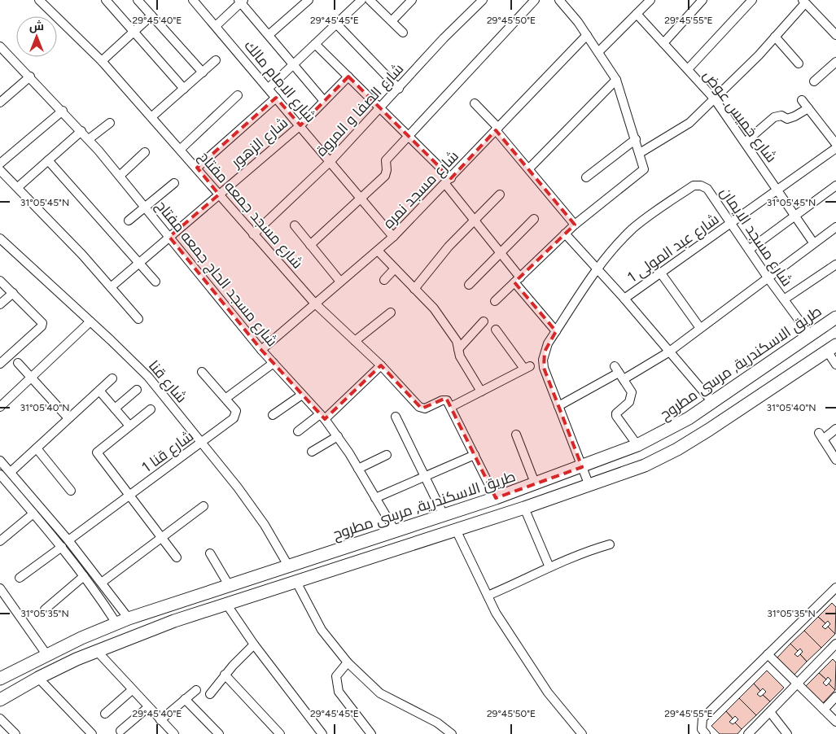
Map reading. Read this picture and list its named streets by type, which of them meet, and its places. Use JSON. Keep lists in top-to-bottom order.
{
  "streets": {
    "main road": ["طريق الاسكندرية, مرسى مطروح"],
    "street": [
      "شارع الامام مالك",
      "شارع الصفا و المروة",
      "شارع خميس عوض",
      "شارع الزهور",
      "شارع مسجد نمره",
      "شارع مسجد جمعه مفتاح",
      "شارع مسجد الايمان",
      "شارع عبد المولى 1",
      "شارع مسجد الحاج جمعه مفتاح",
      "شارع قنا",
      "شارع قنا 1"
    ]
  },
  "crossings": [
    ["شارع الامام مالك", "شارع الصفا و المروة"],
    ["شارع الامام مالك", "شارع الزهور"],
    ["شارع الامام مالك", "شارع مسجد نمره"],
    ["شارع الصفا و المروة", "شارع مسجد جمعه مفتاح"],
    ["شارع خميس عوض", "شارع عبد المولى 1"],
    ["شارع الزهور", "شارع مسجد جمعه مفتاح"],
    ["شارع الزهور", "شارع مسجد الحاج جمعه مفتاح"],
    ["شارع مسجد نمره", "شارع مسجد جمعه مفتاح"],
    ["شارع مسجد نمره", "شارع مسجد الحاج جمعه مفتاح"],
    ["شارع مسجد الايمان", "شارع عبد المولى 1"],
    ["شارع مسجد الايمان", "طريق الاسكندرية, مرسى مطروح"],
    ["شارع مسجد الحاج جمعه مفتاح", "طريق الاسكندرية, مرسى مطروح"],
    ["طريق الاسكندرية, مرسى مطروح", "شارع قنا"],
    ["شارع قنا", "شارع قنا 1"]
  ],
  "north": "top",
  "coordinates": [
    "29°45'40\"E",
    "29°45'45\"E",
    "29°45'50\"E",
    "29°45'55\"E",
    "31°05'45\"N",
    "31°05'40\"N",
    "31°05'35\"N"
  ]
}
